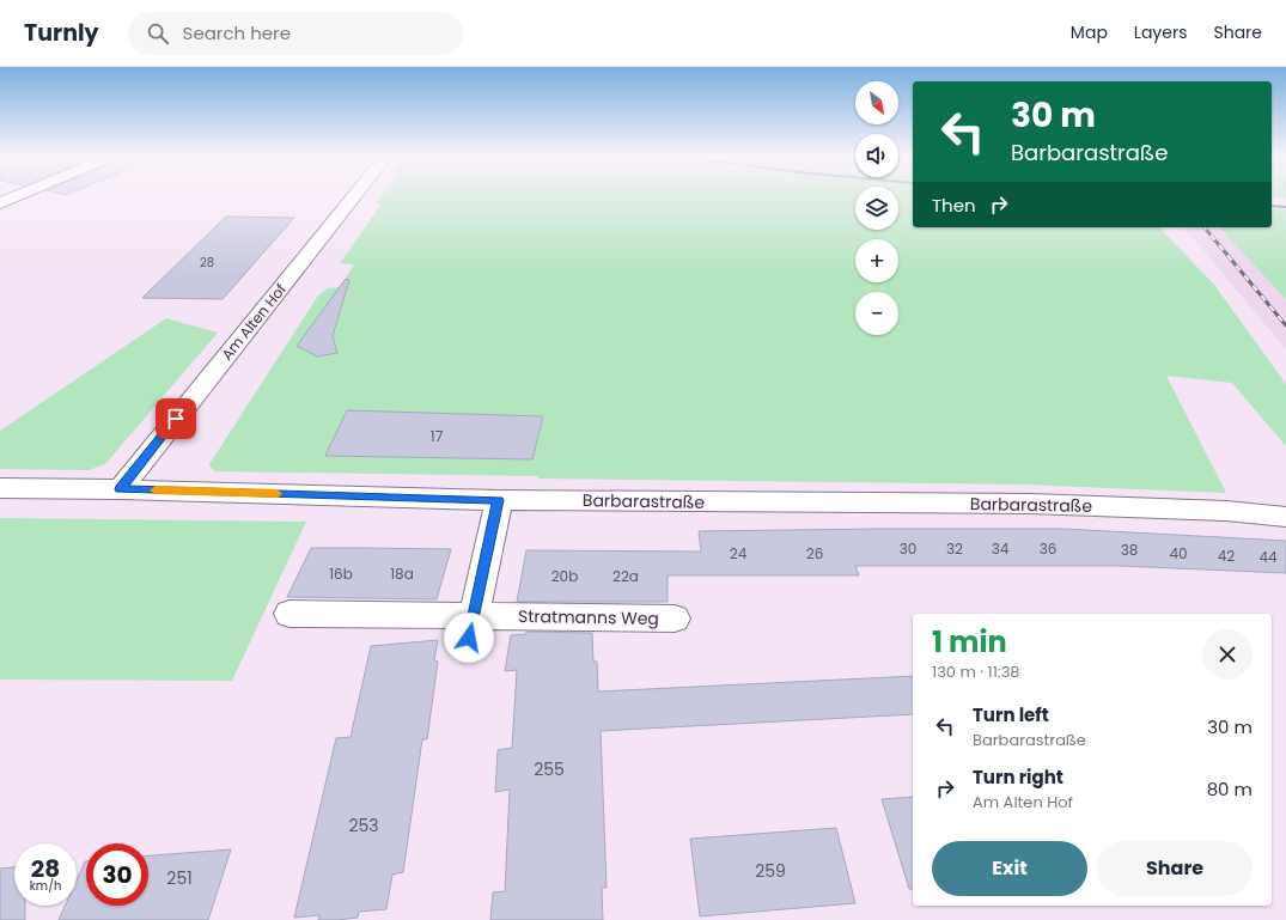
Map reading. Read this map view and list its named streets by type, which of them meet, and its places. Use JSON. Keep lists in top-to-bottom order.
{
  "streets": {
    "street": ["Am Alten Hof", "Barbarastraße", "Stratmanns Weg"]
  },
  "crossings": [
    ["Am Alten Hof", "Barbarastraße"]
  ],
  "house_numbers": [
    "28",
    "17",
    "30",
    "32",
    "34",
    "36",
    "38",
    "24",
    "26",
    "40",
    "42",
    "44",
    "16b",
    "18a",
    "20b",
    "22a",
    "255",
    "253",
    "259",
    "251"
  ],
  "north": "bottom right",
  "page": {
    "header": "Turnly",
    "search": "Search here",
    "nav": ["Map", "Layers", "Share"],
    "map_buttons": ["+", "−"],
    "turn": ["30 m", "Barbarastraße"],
    "then": "Then",
    "heading": ["1 min", "130 m · 11:38"],
    "list": [
      {
        "name": "Turn left",
        "note": "Barbarastraße",
        "value": "30 m"
      },
      {
        "name": "Turn right",
        "note": "Am Alten Hof",
        "value": "80 m"
      }
    ],
    "buttons": ["Exit", "Share"],
    "speed": "28 km/h",
    "limit": "30"
  }
}
